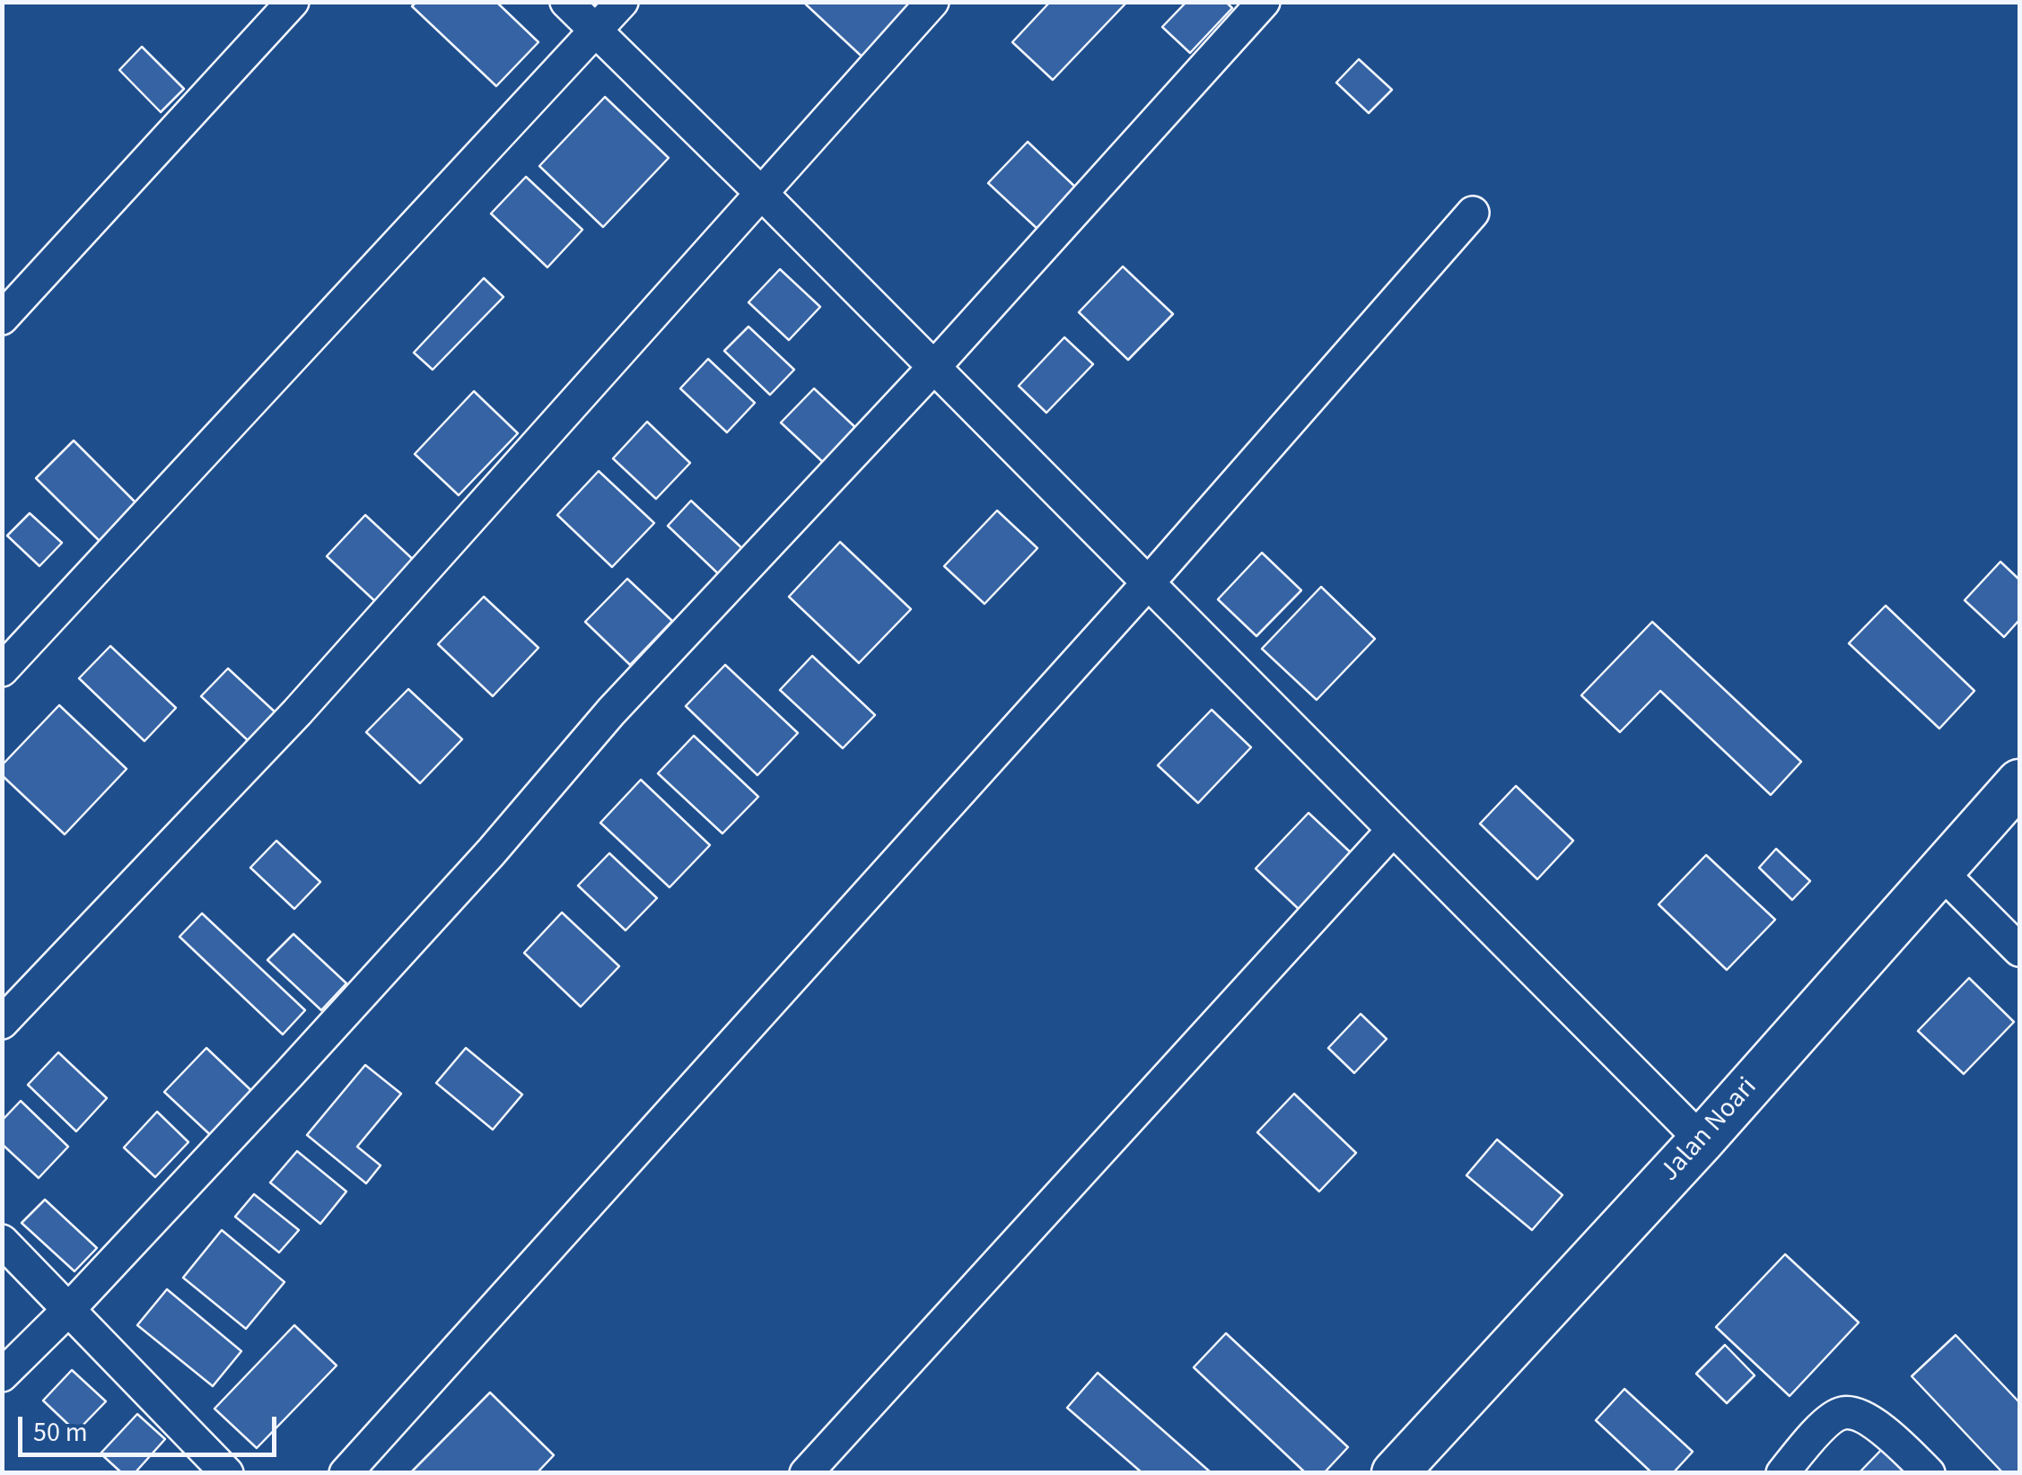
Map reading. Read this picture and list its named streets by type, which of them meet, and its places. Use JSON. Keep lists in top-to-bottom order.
{
  "streets": {
    "street": ["Jalan Noari"]
  },
  "scale_bar": "50 m"
}
